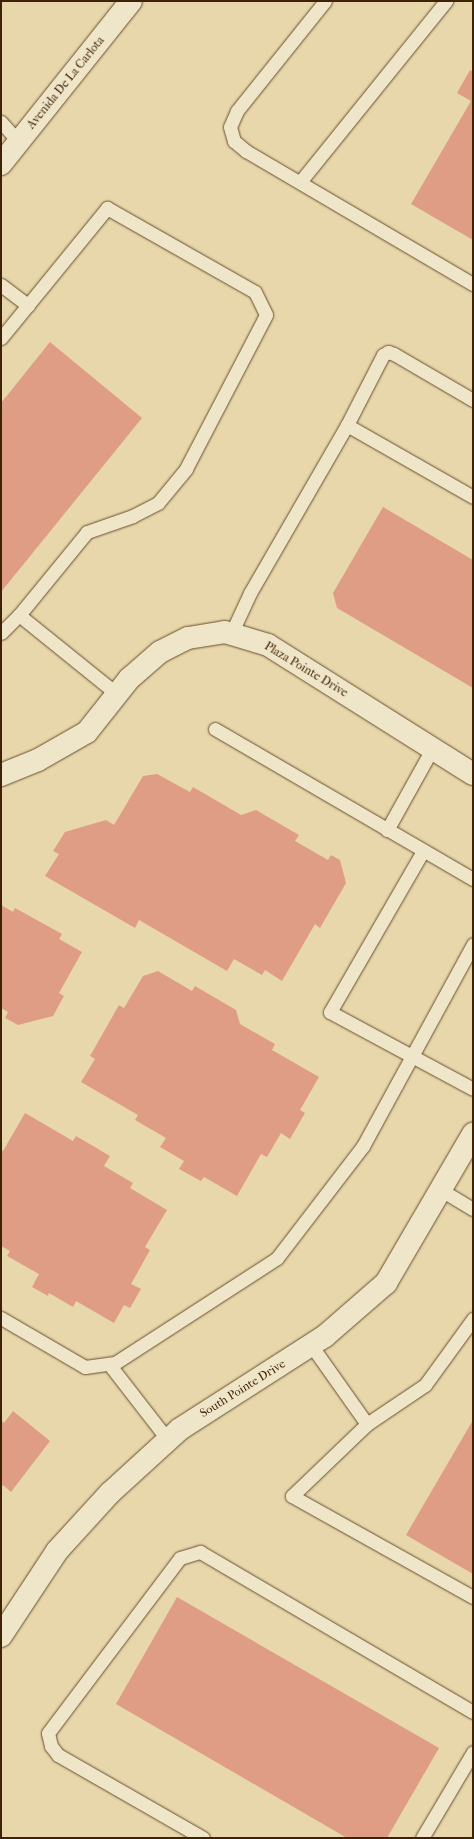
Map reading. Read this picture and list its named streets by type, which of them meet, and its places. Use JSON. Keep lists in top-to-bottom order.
{
  "streets": {
    "street": ["Avenida De La Carlota", "Plaza Pointe Drive", "South Pointe Drive"]
  }
}
